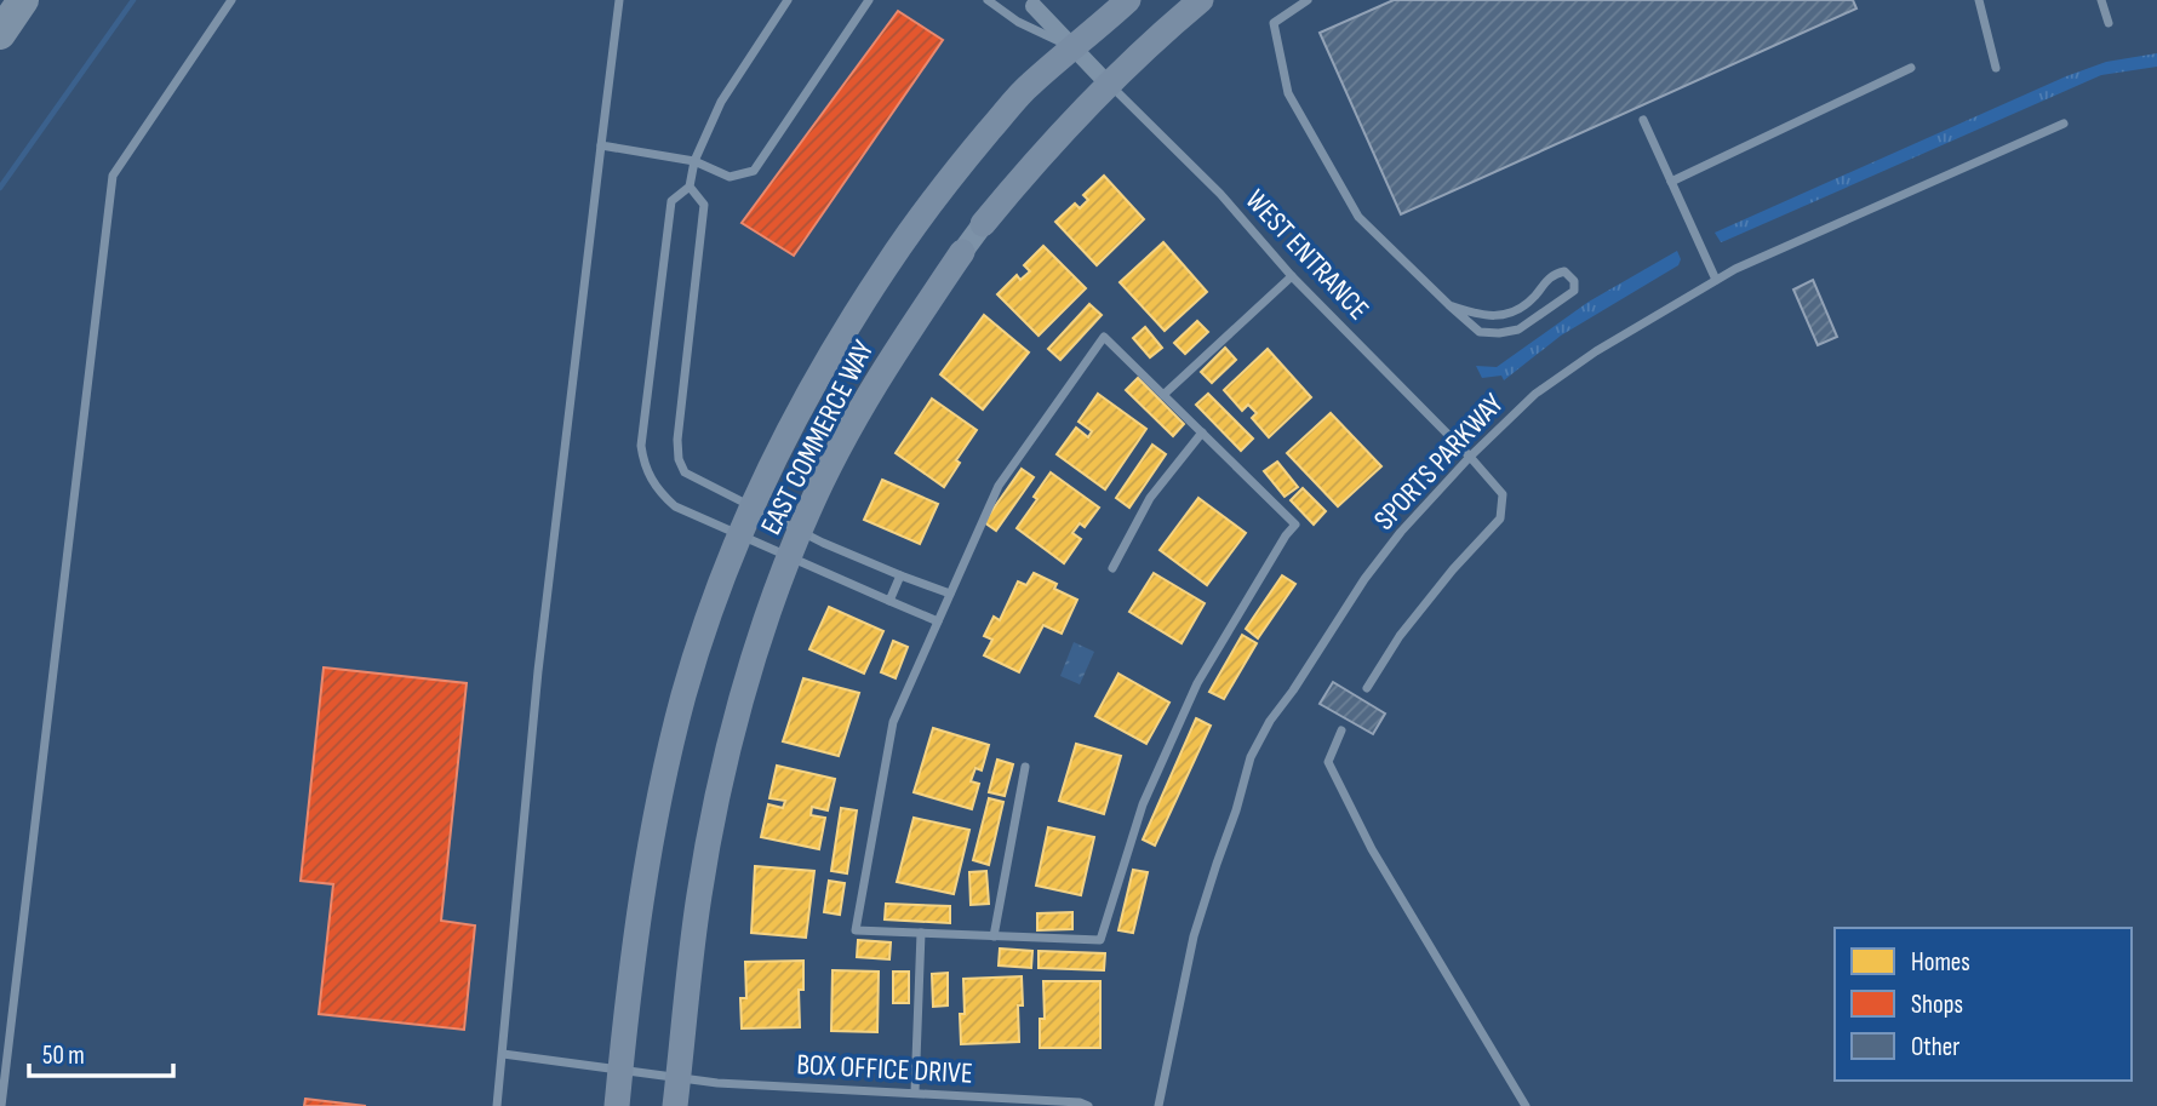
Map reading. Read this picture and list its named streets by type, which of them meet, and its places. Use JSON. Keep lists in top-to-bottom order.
{
  "streets": {
    "main road": ["EAST COMMERCE WAY"],
    "lane": ["WEST ENTRANCE", "SPORTS PARKWAY", "BOX OFFICE DRIVE"]
  },
  "crossings": [
    ["WEST ENTRANCE", "EAST COMMERCE WAY"],
    ["WEST ENTRANCE", "SPORTS PARKWAY"],
    ["EAST COMMERCE WAY", "BOX OFFICE DRIVE"]
  ],
  "legend": ["Homes", "Shops", "Other"],
  "scale_bar": "50 m"
}
